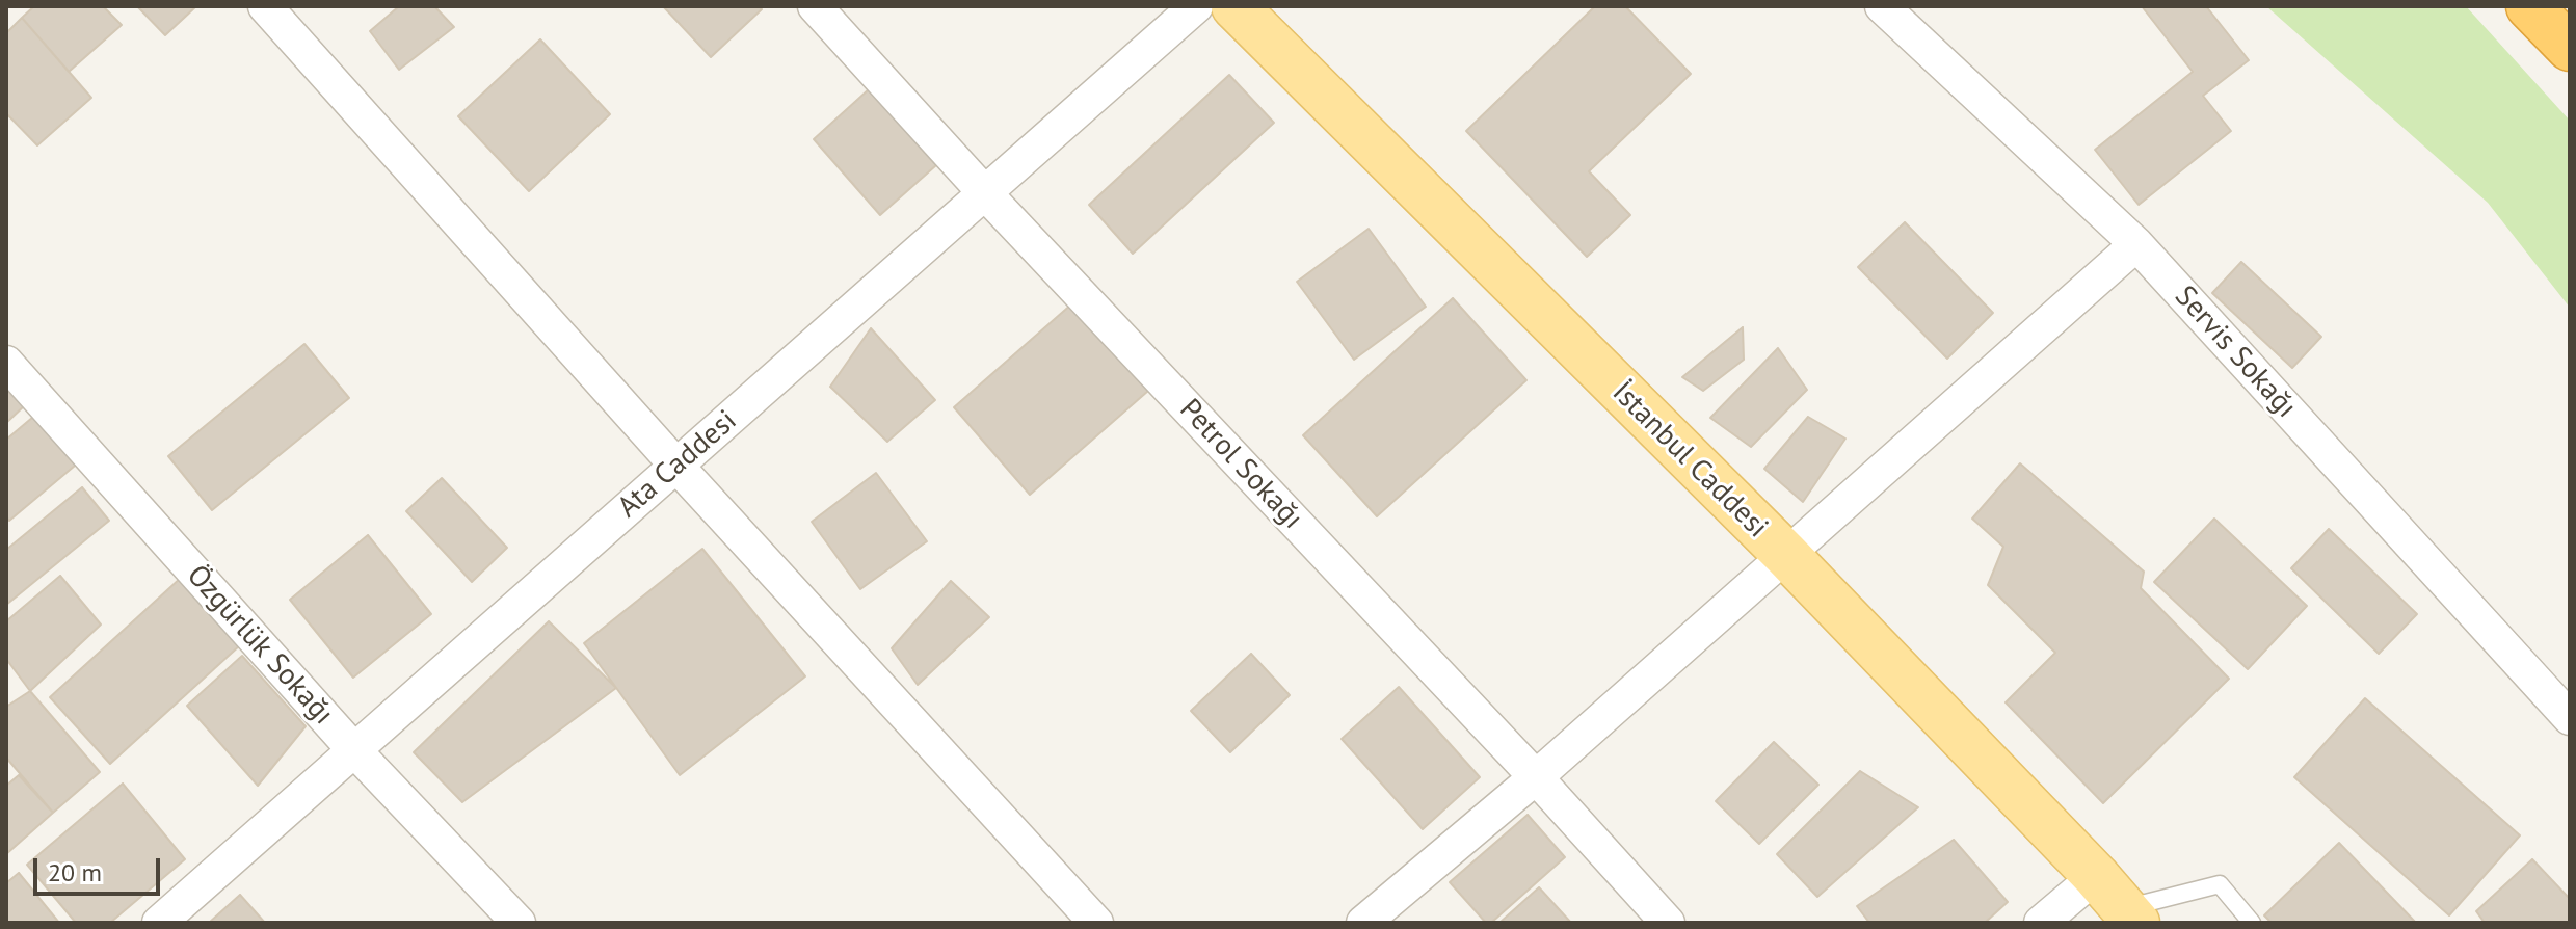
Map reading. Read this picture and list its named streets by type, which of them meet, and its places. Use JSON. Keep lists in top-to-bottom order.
{
  "streets": {
    "main road": ["İstanbul Caddesi"],
    "street": [
      "Servis Sokağı",
      "Ata Caddesi",
      "Petrol Sokağı",
      "Özgürlük Sokağı"
    ]
  },
  "crossings": [
    ["Ata Caddesi", "Petrol Sokağı"],
    ["Ata Caddesi", "Özgürlük Sokağı"]
  ],
  "scale_bar": "20 m"
}
